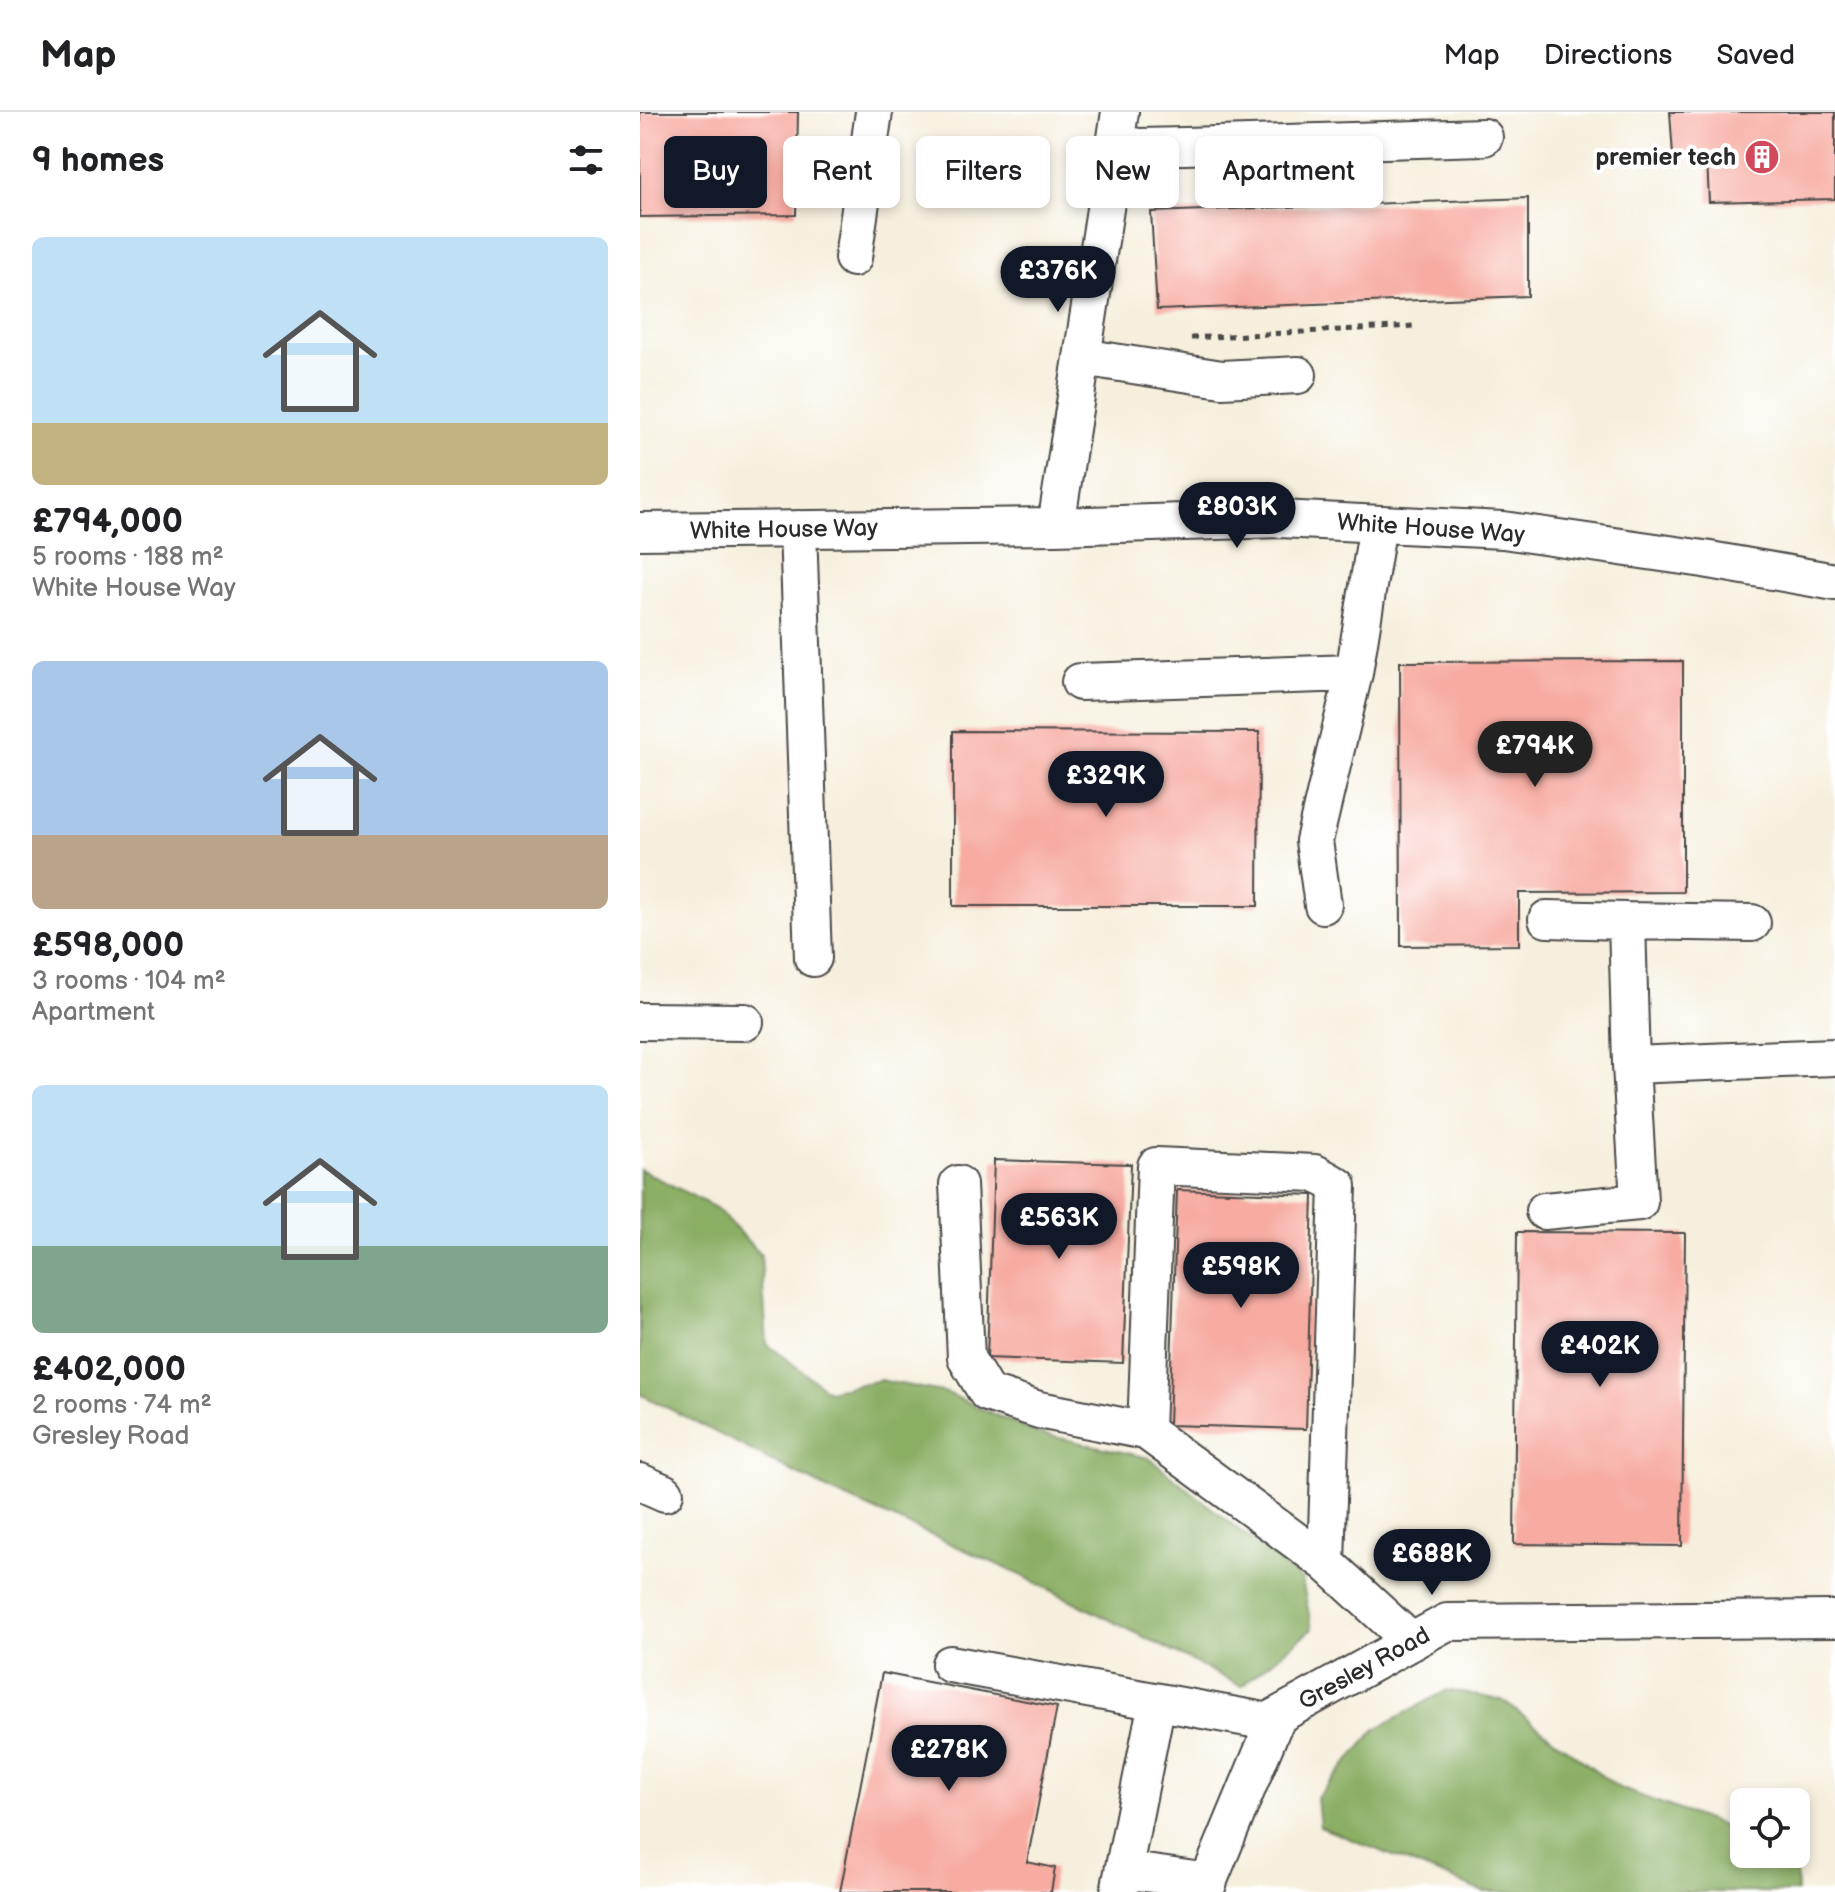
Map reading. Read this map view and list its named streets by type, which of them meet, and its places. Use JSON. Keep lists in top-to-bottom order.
{
  "streets": {
    "street": ["White House Way", "Gresley Road"]
  },
  "places": {
    "building": ["premier tech"]
  },
  "page": {
    "header": "Map",
    "nav": ["Map", "Directions", "Saved"],
    "heading": "9 homes",
    "chip": [
      "Buy",
      "Rent",
      "Filters",
      "New",
      "Apartment"
    ],
    "list": [
      {
        "name": "£794,000",
        "note": "5 rooms · 188 m² · White House Way"
      },
      {
        "name": "£598,000",
        "note": "3 rooms · 104 m² · Apartment"
      },
      {
        "name": "£402,000",
        "note": "2 rooms · 74 m² · Gresley Road"
      }
    ],
    "price": [
      "£376K",
      "£803K",
      "£794K",
      "£329K",
      "£563K",
      "£598K",
      "£402K",
      "£688K",
      "£278K"
    ]
  }
}
